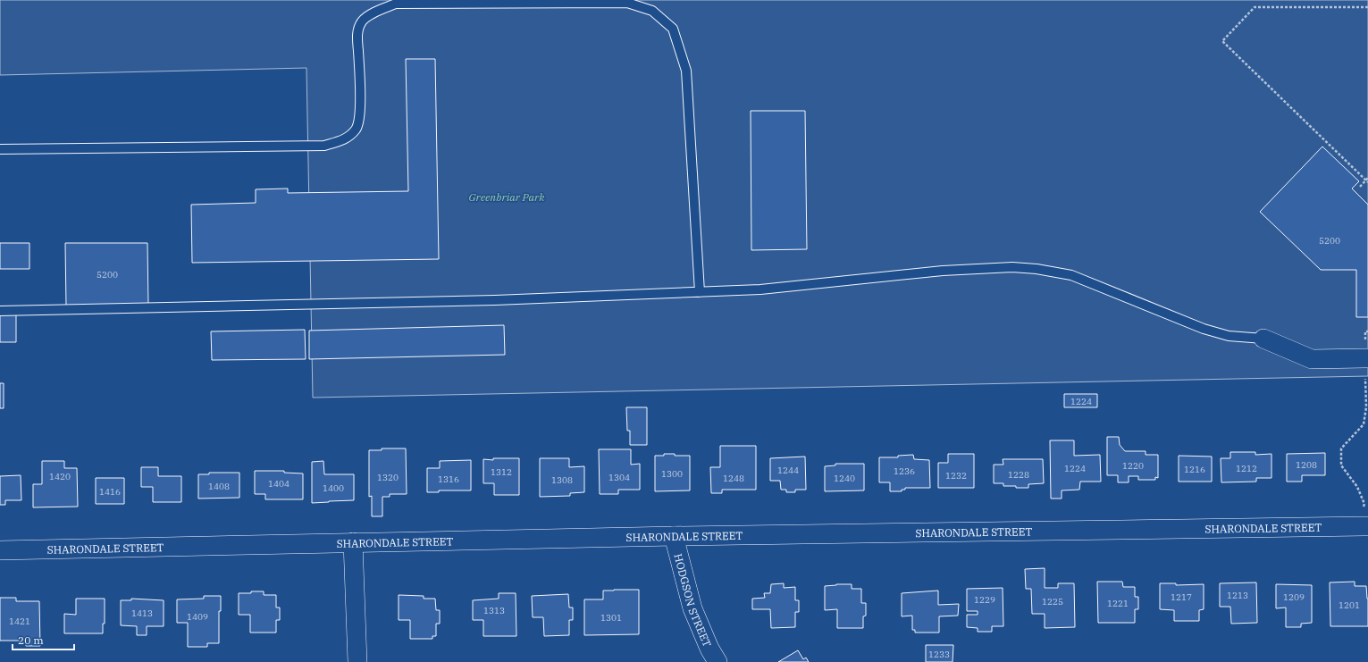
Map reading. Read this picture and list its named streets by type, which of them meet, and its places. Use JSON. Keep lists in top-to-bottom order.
{
  "streets": {
    "street": ["SHARONDALE STREET", "HODGSON STREET"]
  },
  "crossings": [
    ["SHARONDALE STREET", "HODGSON STREET"]
  ],
  "parks": ["Greenbriar Park"],
  "house_numbers": [
    "5200",
    "5200",
    "1224",
    "1208",
    "1220",
    "1224",
    "1212",
    "1216",
    "1244",
    "1236",
    "1312",
    "1300",
    "1228",
    "1232",
    "1420",
    "1320",
    "1304",
    "1248",
    "1240",
    "1316",
    "1308",
    "1404",
    "1408",
    "1400",
    "1416",
    "1213",
    "1217",
    "1209",
    "1229",
    "1225",
    "1221",
    "1201",
    "1313",
    "1413",
    "1409",
    "1301",
    "1421",
    "1233"
  ],
  "scale_bar": "20 m"
}
